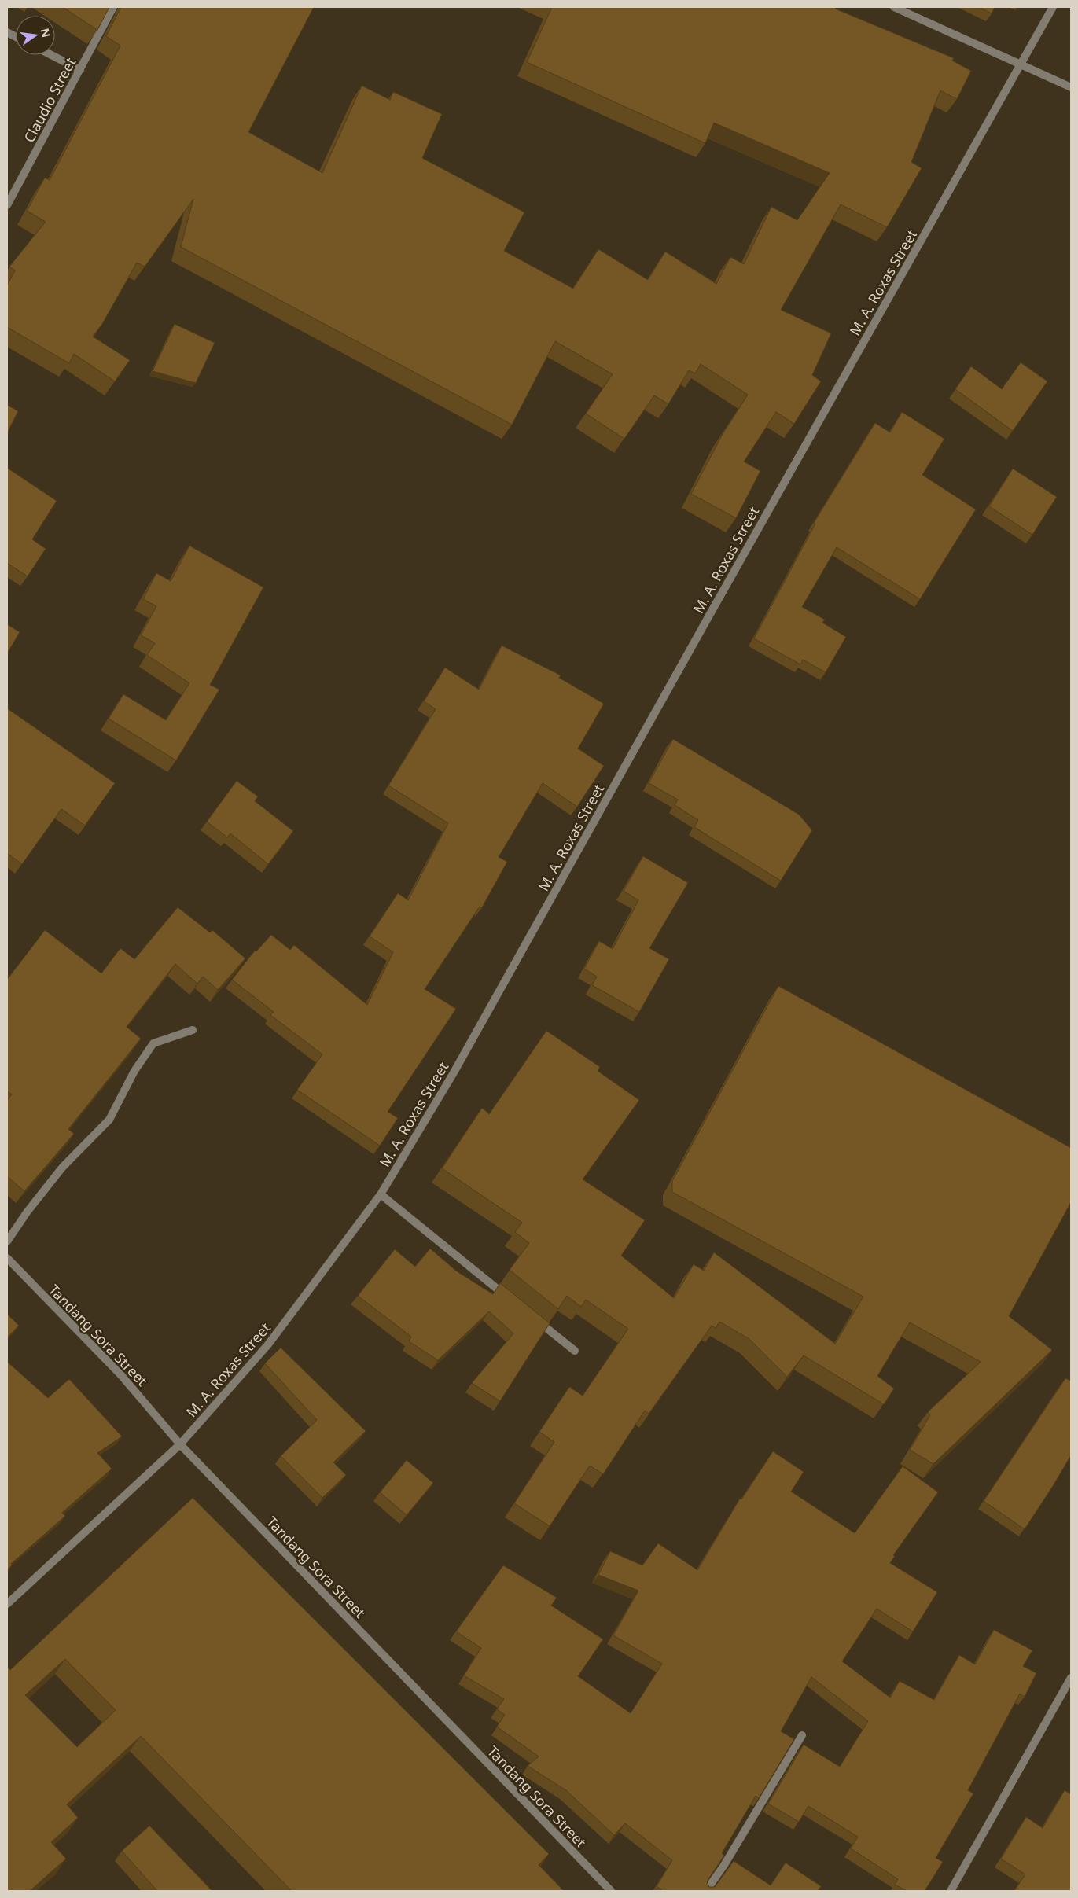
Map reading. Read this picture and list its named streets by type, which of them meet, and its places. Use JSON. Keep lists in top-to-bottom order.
{
  "streets": {
    "street": ["Claudio Street", "M. A. Roxas Street", "Tandang Sora Street"]
  },
  "crossings": [
    ["M. A. Roxas Street", "Tandang Sora Street"]
  ],
  "north": "right"
}
